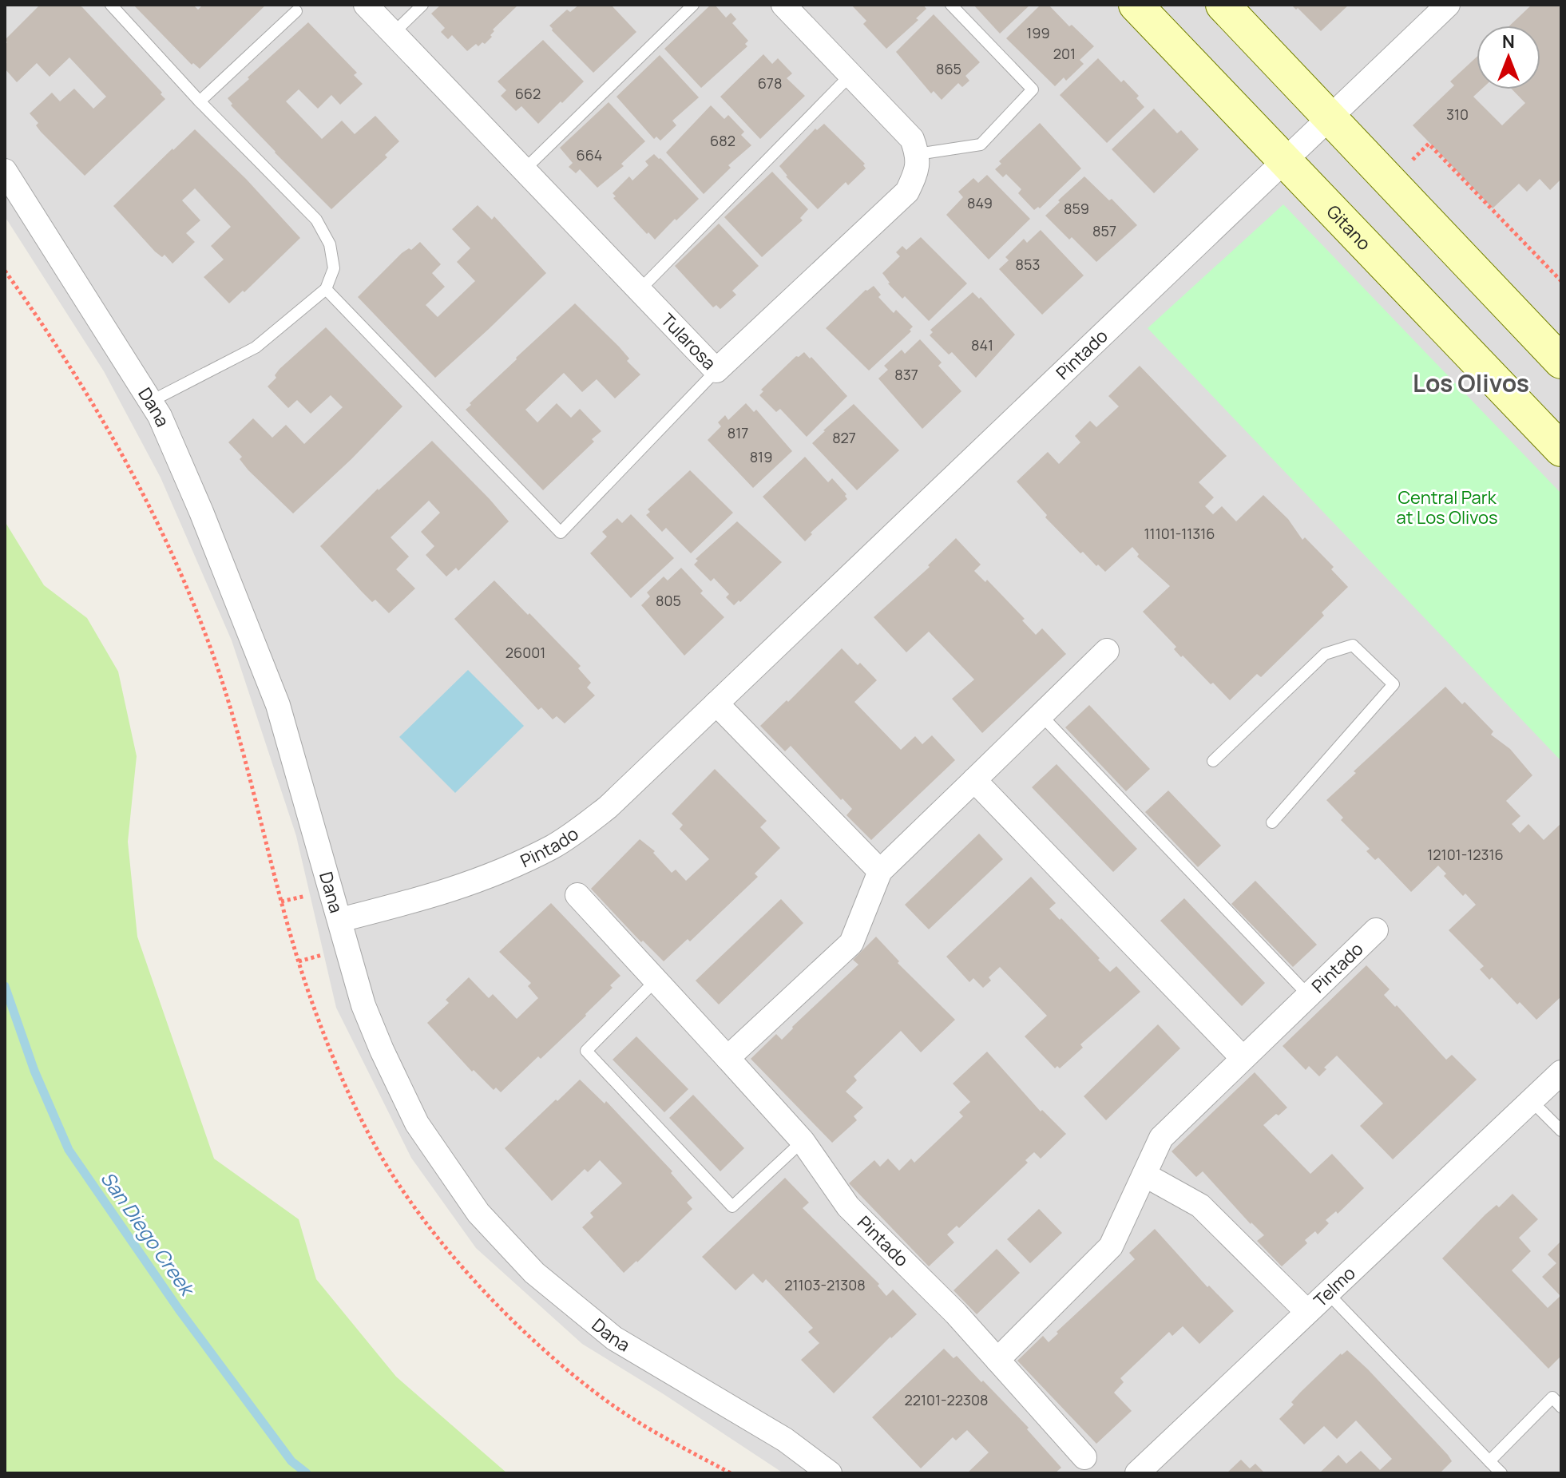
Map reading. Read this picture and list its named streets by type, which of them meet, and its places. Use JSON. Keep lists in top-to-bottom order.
{
  "streets": {
    "street": [
      "Gitano",
      "Tularosa",
      "Pintado",
      "Dana",
      "Telmo"
    ]
  },
  "crossings": [
    ["Gitano", "Pintado"],
    ["Pintado", "Dana"]
  ],
  "districts": ["Los Olivos"],
  "water": ["San Diego Creek"],
  "parks": ["Central Park at Los Olivos"],
  "house_numbers": [
    "199",
    "201",
    "865",
    "678",
    "662",
    "310",
    "682",
    "664",
    "849",
    "859",
    "857",
    "853",
    "841",
    "837",
    "817",
    "827",
    "819",
    "11101-11316",
    "805",
    "26001",
    "12101-12316",
    "21103-21308",
    "22101-22308"
  ],
  "north": "top"
}
